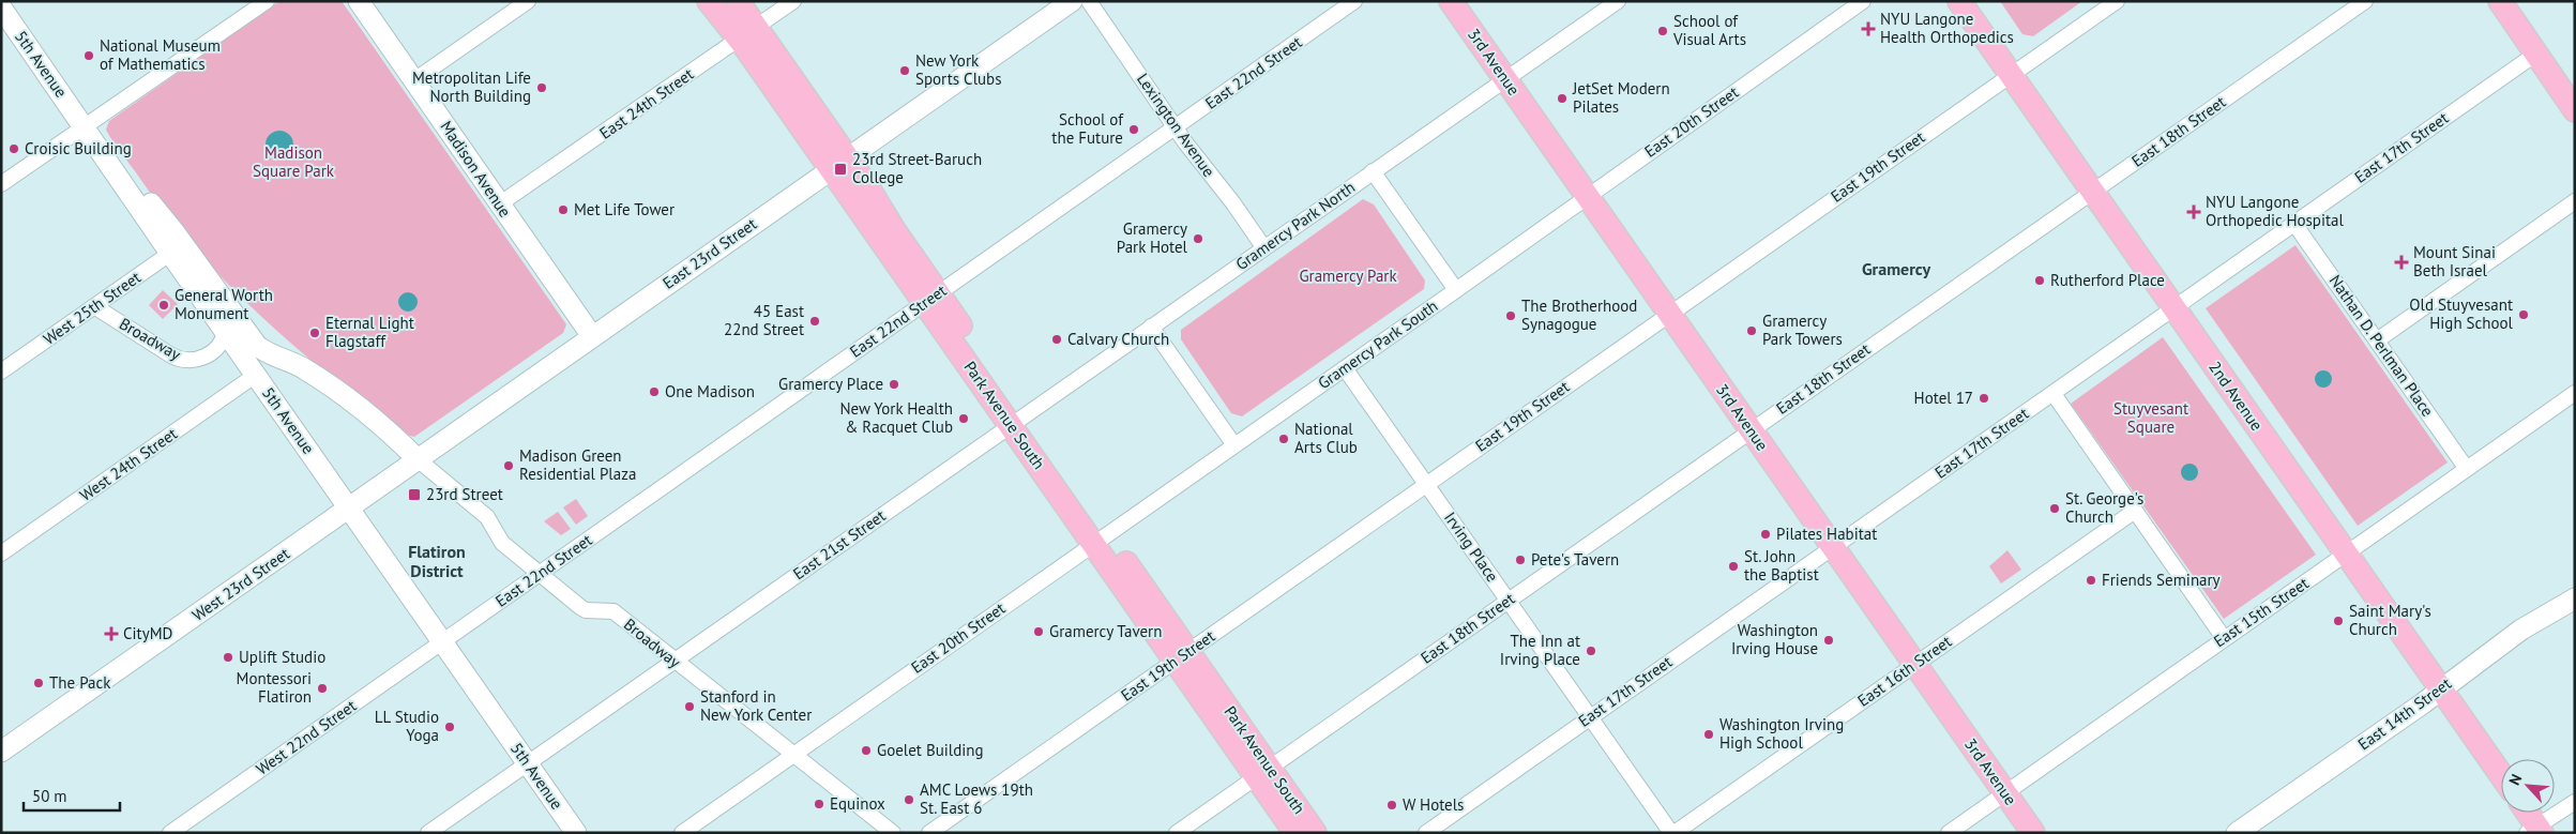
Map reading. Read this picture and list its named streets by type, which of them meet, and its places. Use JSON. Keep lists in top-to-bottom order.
{
  "streets": {
    "main road": [
      "3rd Avenue",
      "5th Avenue",
      "Madison Avenue",
      "East 23rd Street",
      "2nd Avenue",
      "Park Avenue South",
      "West 23rd Street",
      "East 14th Street"
    ],
    "street": [
      "East 22nd Street",
      "East 24th Street",
      "East 20th Street",
      "Lexington Avenue",
      "East 18th Street",
      "East 17th Street",
      "East 19th Street",
      "Gramercy Park North",
      "West 25th Street",
      "Broadway",
      "Gramercy Park South",
      "Nathan D. Perlman Place",
      "West 24th Street",
      "East 21st Street",
      "Irving Place",
      "East 15th Street",
      "East 16th Street",
      "West 22nd Street"
    ]
  },
  "crossings": [
    ["3rd Avenue", "East 20th Street"],
    ["3rd Avenue", "East 18th Street"],
    ["3rd Avenue", "East 17th Street"],
    ["3rd Avenue", "East 19th Street"],
    ["3rd Avenue", "Gramercy Park North"],
    ["3rd Avenue", "East 15th Street"],
    ["3rd Avenue", "East 16th Street"],
    ["5th Avenue", "East 22nd Street"],
    ["5th Avenue", "East 23rd Street"],
    ["5th Avenue", "West 25th Street"],
    ["5th Avenue", "Broadway"],
    ["5th Avenue", "West 24th Street"],
    ["5th Avenue", "East 21st Street"],
    ["5th Avenue", "West 23rd Street"],
    ["5th Avenue", "West 22nd Street"],
    ["East 22nd Street", "Lexington Avenue"],
    ["East 22nd Street", "Broadway"],
    ["East 22nd Street", "Park Avenue South"],
    ["East 22nd Street", "West 22nd Street"],
    ["East 24th Street", "Madison Avenue"],
    ["East 24th Street", "Park Avenue South"],
    ["East 20th Street", "Broadway"],
    ["East 20th Street", "Gramercy Park South"],
    ["East 20th Street", "Park Avenue South"],
    ["Lexington Avenue", "Gramercy Park North"],
    ["East 18th Street", "2nd Avenue"],
    ["East 18th Street", "Park Avenue South"],
    ["East 18th Street", "Irving Place"],
    ["East 17th Street", "Nathan D. Perlman Place"],
    ["East 17th Street", "2nd Avenue"],
    ["East 17th Street", "Irving Place"],
    ["East 19th Street", "2nd Avenue"],
    ["East 19th Street", "Park Avenue South"],
    ["East 19th Street", "Irving Place"],
    ["Madison Avenue", "East 23rd Street"],
    ["Gramercy Park North", "East 21st Street"],
    ["East 23rd Street", "Broadway"],
    ["East 23rd Street", "Park Avenue South"],
    ["East 23rd Street", "West 23rd Street"],
    ["West 25th Street", "Broadway"],
    ["Broadway", "East 21st Street"],
    ["Gramercy Park South", "Irving Place"],
    ["Nathan D. Perlman Place", "East 15th Street"],
    ["2nd Avenue", "East 15th Street"],
    ["2nd Avenue", "East 14th Street"],
    ["Park Avenue South", "East 21st Street"],
    ["Irving Place", "East 16th Street"]
  ],
  "districts": ["Gramercy", "Flatiron District"],
  "parks": ["Madison Square Park", "Gramercy Park", "Stuyvesant Square"],
  "places": {
    "health": [
      "NYU Langone Health Orthopedics",
      "NYU Langone Orthopedic Hospital",
      "Mount Sinai Beth Israel",
      "CityMD"
    ],
    "other": [
      "School of Visual Arts",
      "National Museum of Mathematics",
      "New York Sports Clubs",
      "Metropolitan Life North Building",
      "JetSet Modern Pilates",
      "School of the Future",
      "Croisic Building",
      "Met Life Tower",
      "Gramercy Park Hotel",
      "Rutherford Place",
      "General Worth Monument",
      "Old Stuyvesant High School",
      "The Brotherhood Synagogue",
      "45 East 22nd Street",
      "Gramercy Park Towers",
      "Eternal Light Flagstaff",
      "Calvary Church",
      "Gramercy Place",
      "One Madison",
      "Hotel 17",
      "New York Health & Racquet Club",
      "National Arts Club",
      "Madison Green Residential Plaza",
      "St. George's Church",
      "Pilates Habitat",
      "Pete's Tavern",
      "St. John the Baptist",
      "Friends Seminary",
      "Saint Mary's Church",
      "Gramercy Tavern",
      "Washington Irving House",
      "The Inn at Irving Place",
      "Uplift Studio",
      "The Pack",
      "Montessori Flatiron",
      "Stanford in New York Center",
      "LL Studio Yoga",
      "Washington Irving High School",
      "Goelet Building",
      "AMC Loews 19th St. East 6",
      "Equinox",
      "W Hotels"
    ],
    "transit": ["23rd Street-Baruch College", "23rd Street"]
  },
  "scale_bar": "50 m",
  "north": "top left"
}
